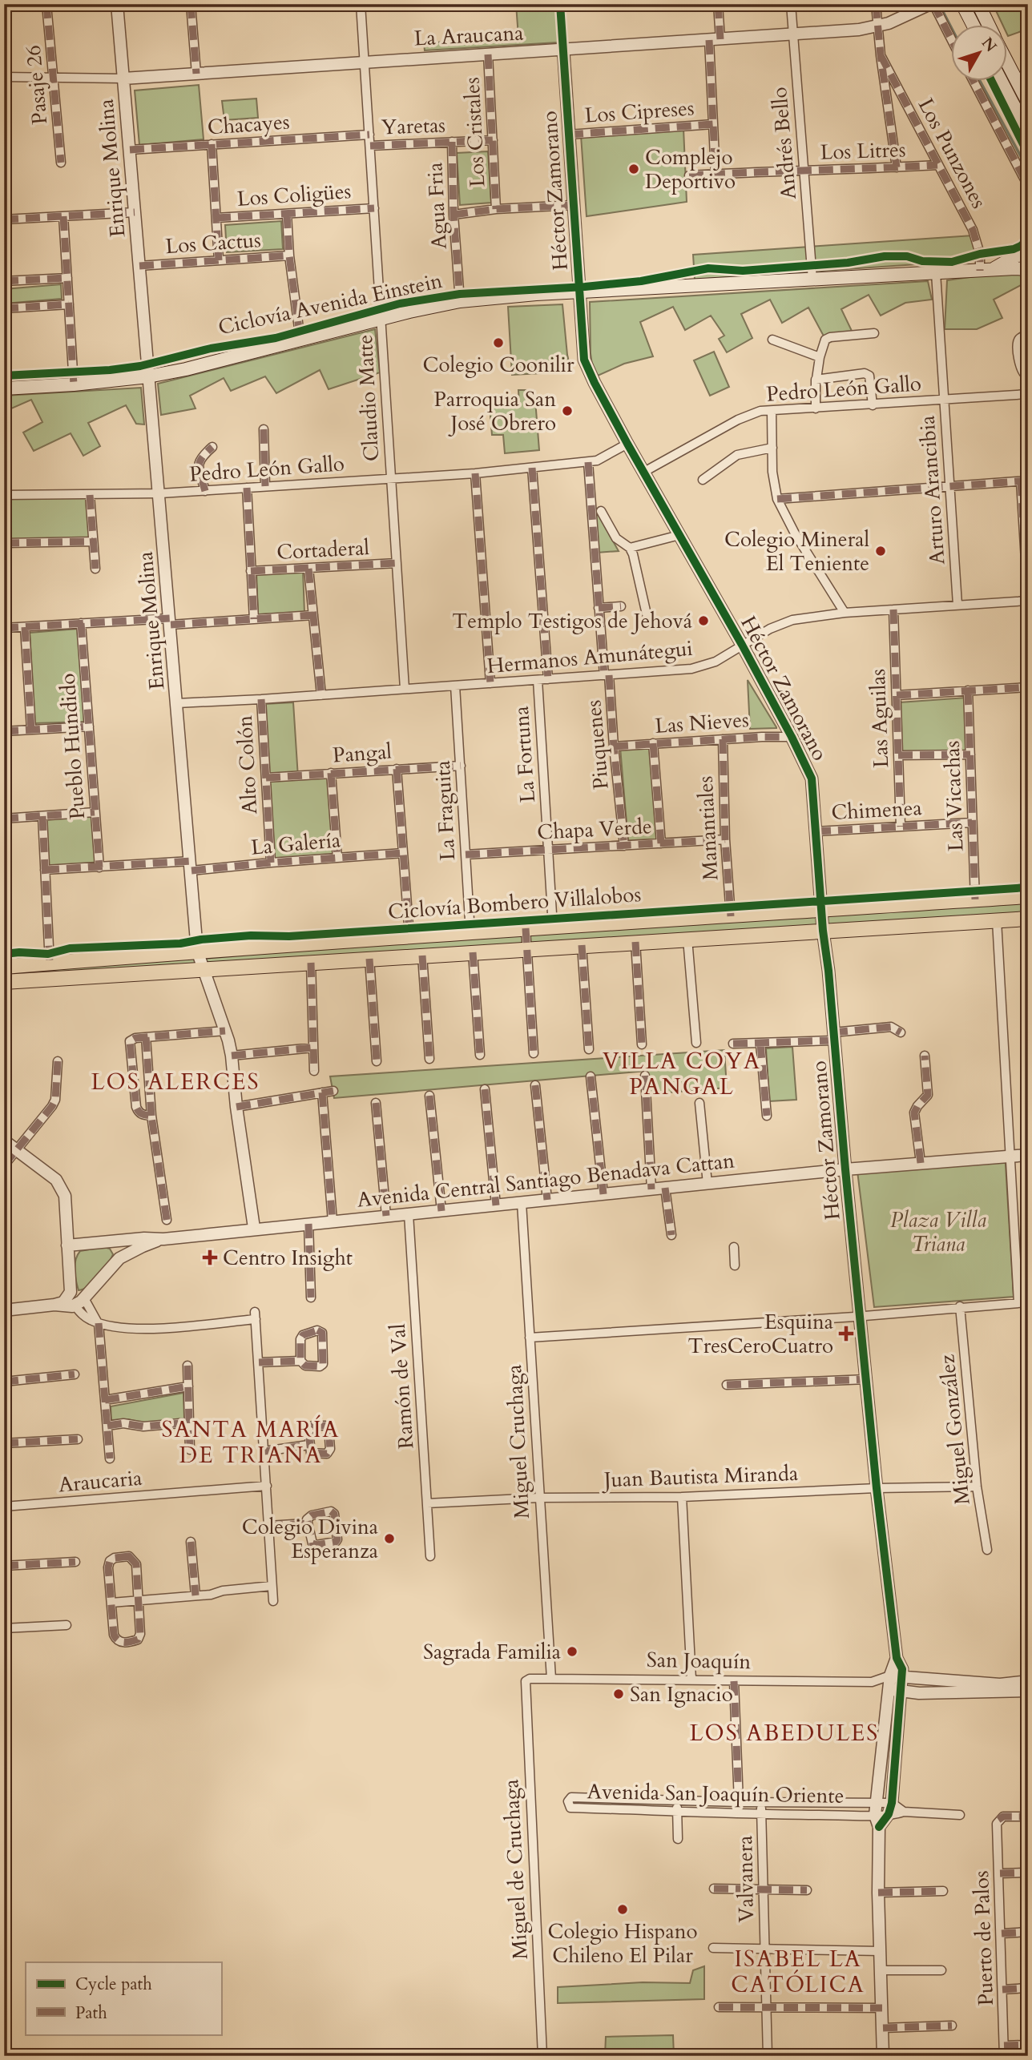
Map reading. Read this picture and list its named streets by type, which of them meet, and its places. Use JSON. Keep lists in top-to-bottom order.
{
  "streets": {
    "street": [
      "La Araucana",
      "Pasaje 26",
      "Los Cipreses",
      "Chacayes",
      "Yaretas",
      "Los Cristales",
      "Andrés Bello",
      "Los Litres",
      "Los Punzones",
      "Enrique Molina",
      "Héctor Zamorano",
      "Los Coligües",
      "Agua Fria",
      "Los Cactus",
      "Pedro León Gallo",
      "Claudio Matte",
      "Arturo Arancibia",
      "Cortaderal",
      "Hermanos Amunátegui",
      "Las Aguilas",
      "Las Nieves",
      "Piuquenes",
      "Pueblo Hundido",
      "Pangal",
      "La Fortuna",
      "Alto Colón",
      "Las Vicachas",
      "Chimenea",
      "La Fraguita",
      "Manantiales",
      "Chapa Verde",
      "La Galería",
      "Avenida Central Santiago Benadava Cattan",
      "Ramón de Val",
      "Miguel González",
      "Miguel Cruchaga",
      "Juan Bautista Miranda",
      "Araucaria",
      "San Joaquín",
      "Avenida San Joaquín Oriente",
      "Miguel de Cruchaga",
      "Valvanera",
      "Puerto de Palos"
    ],
    "cycle path": ["Ciclovía Avenida Einstein", "Ciclovía Bombero Villalobos"]
  },
  "crossings": [
    ["La Araucana", "Pasaje 26"],
    ["La Araucana", "Los Cristales"],
    ["La Araucana", "Andrés Bello"],
    ["La Araucana", "Enrique Molina"],
    ["La Araucana", "Héctor Zamorano"],
    ["La Araucana", "Claudio Matte"],
    ["Los Cipreses", "Héctor Zamorano"],
    ["Chacayes", "Enrique Molina"],
    ["Chacayes", "Claudio Matte"],
    ["Yaretas", "Los Cristales"],
    ["Yaretas", "Agua Fria"],
    ["Yaretas", "Claudio Matte"],
    ["Andrés Bello", "Los Litres"],
    ["Los Litres", "Los Punzones"],
    ["Enrique Molina", "Los Cactus"],
    ["Enrique Molina", "Pedro León Gallo"],
    ["Enrique Molina", "Hermanos Amunátegui"],
    ["Enrique Molina", "La Galería"],
    ["Enrique Molina", "Avenida Central Santiago Benadava Cattan"],
    ["Héctor Zamorano", "Pedro León Gallo"],
    ["Héctor Zamorano", "Hermanos Amunátegui"],
    ["Héctor Zamorano", "Las Nieves"],
    ["Héctor Zamorano", "Chimenea"],
    ["Héctor Zamorano", "Avenida Central Santiago Benadava Cattan"],
    ["Héctor Zamorano", "Juan Bautista Miranda"],
    ["Héctor Zamorano", "San Joaquín"],
    ["Héctor Zamorano", "Avenida San Joaquín Oriente"],
    ["Los Coligües", "Claudio Matte"],
    ["Pedro León Gallo", "Claudio Matte"],
    ["Pedro León Gallo", "Arturo Arancibia"],
    ["Pedro León Gallo", "Piuquenes"],
    ["Claudio Matte", "Cortaderal"],
    ["Claudio Matte", "Hermanos Amunátegui"],
    ["Arturo Arancibia", "Hermanos Amunátegui"],
    ["Hermanos Amunátegui", "Las Aguilas"],
    ["Hermanos Amunátegui", "Piuquenes"],
    ["Hermanos Amunátegui", "La Fortuna"],
    ["Hermanos Amunátegui", "Alto Colón"],
    ["Hermanos Amunátegui", "La Fraguita"],
    ["Las Aguilas", "Chimenea"],
    ["Las Nieves", "Piuquenes"],
    ["Las Nieves", "Manantiales"],
    ["Piuquenes", "Chapa Verde"],
    ["Pueblo Hundido", "La Galería"],
    ["Pangal", "Alto Colón"],
    ["Pangal", "La Fraguita"],
    ["La Fortuna", "Chapa Verde"],
    ["Alto Colón", "La Galería"],
    ["Las Vicachas", "Chimenea"],
    ["La Fraguita", "Chapa Verde"],
    ["Manantiales", "Chapa Verde"],
    ["Avenida Central Santiago Benadava Cattan", "Ramón de Val"],
    ["Avenida Central Santiago Benadava Cattan", "Miguel Cruchaga"],
    ["Ramón de Val", "Juan Bautista Miranda"],
    ["Miguel González", "Juan Bautista Miranda"],
    ["Miguel Cruchaga", "Juan Bautista Miranda"],
    ["Miguel Cruchaga", "San Joaquín"],
    ["San Joaquín", "Miguel de Cruchaga"],
    ["Avenida San Joaquín Oriente", "Valvanera"]
  ],
  "districts": [
    "VILLA COYA PANGAL",
    "LOS ALERCES",
    "SANTA MARÍA DE TRIANA",
    "LOS ABEDULES",
    "ISABEL LA CATÓLICA"
  ],
  "parks": ["Plaza Villa Triana"],
  "places": {
    "other": [
      "Complejo Deportivo",
      "Colegio Coonilir",
      "Parroquia San José Obrero",
      "Colegio Mineral El Teniente",
      "Templo Testigos de Jehová",
      "Colegio Divina Esperanza",
      "Sagrada Familia",
      "San Ignacio",
      "Colegio Hispano Chileno El Pilar"
    ],
    "health": ["Centro Insight", "Esquina TresCeroCuatro"]
  },
  "legend": ["Cycle path", "Path"],
  "north": "top right"
}
